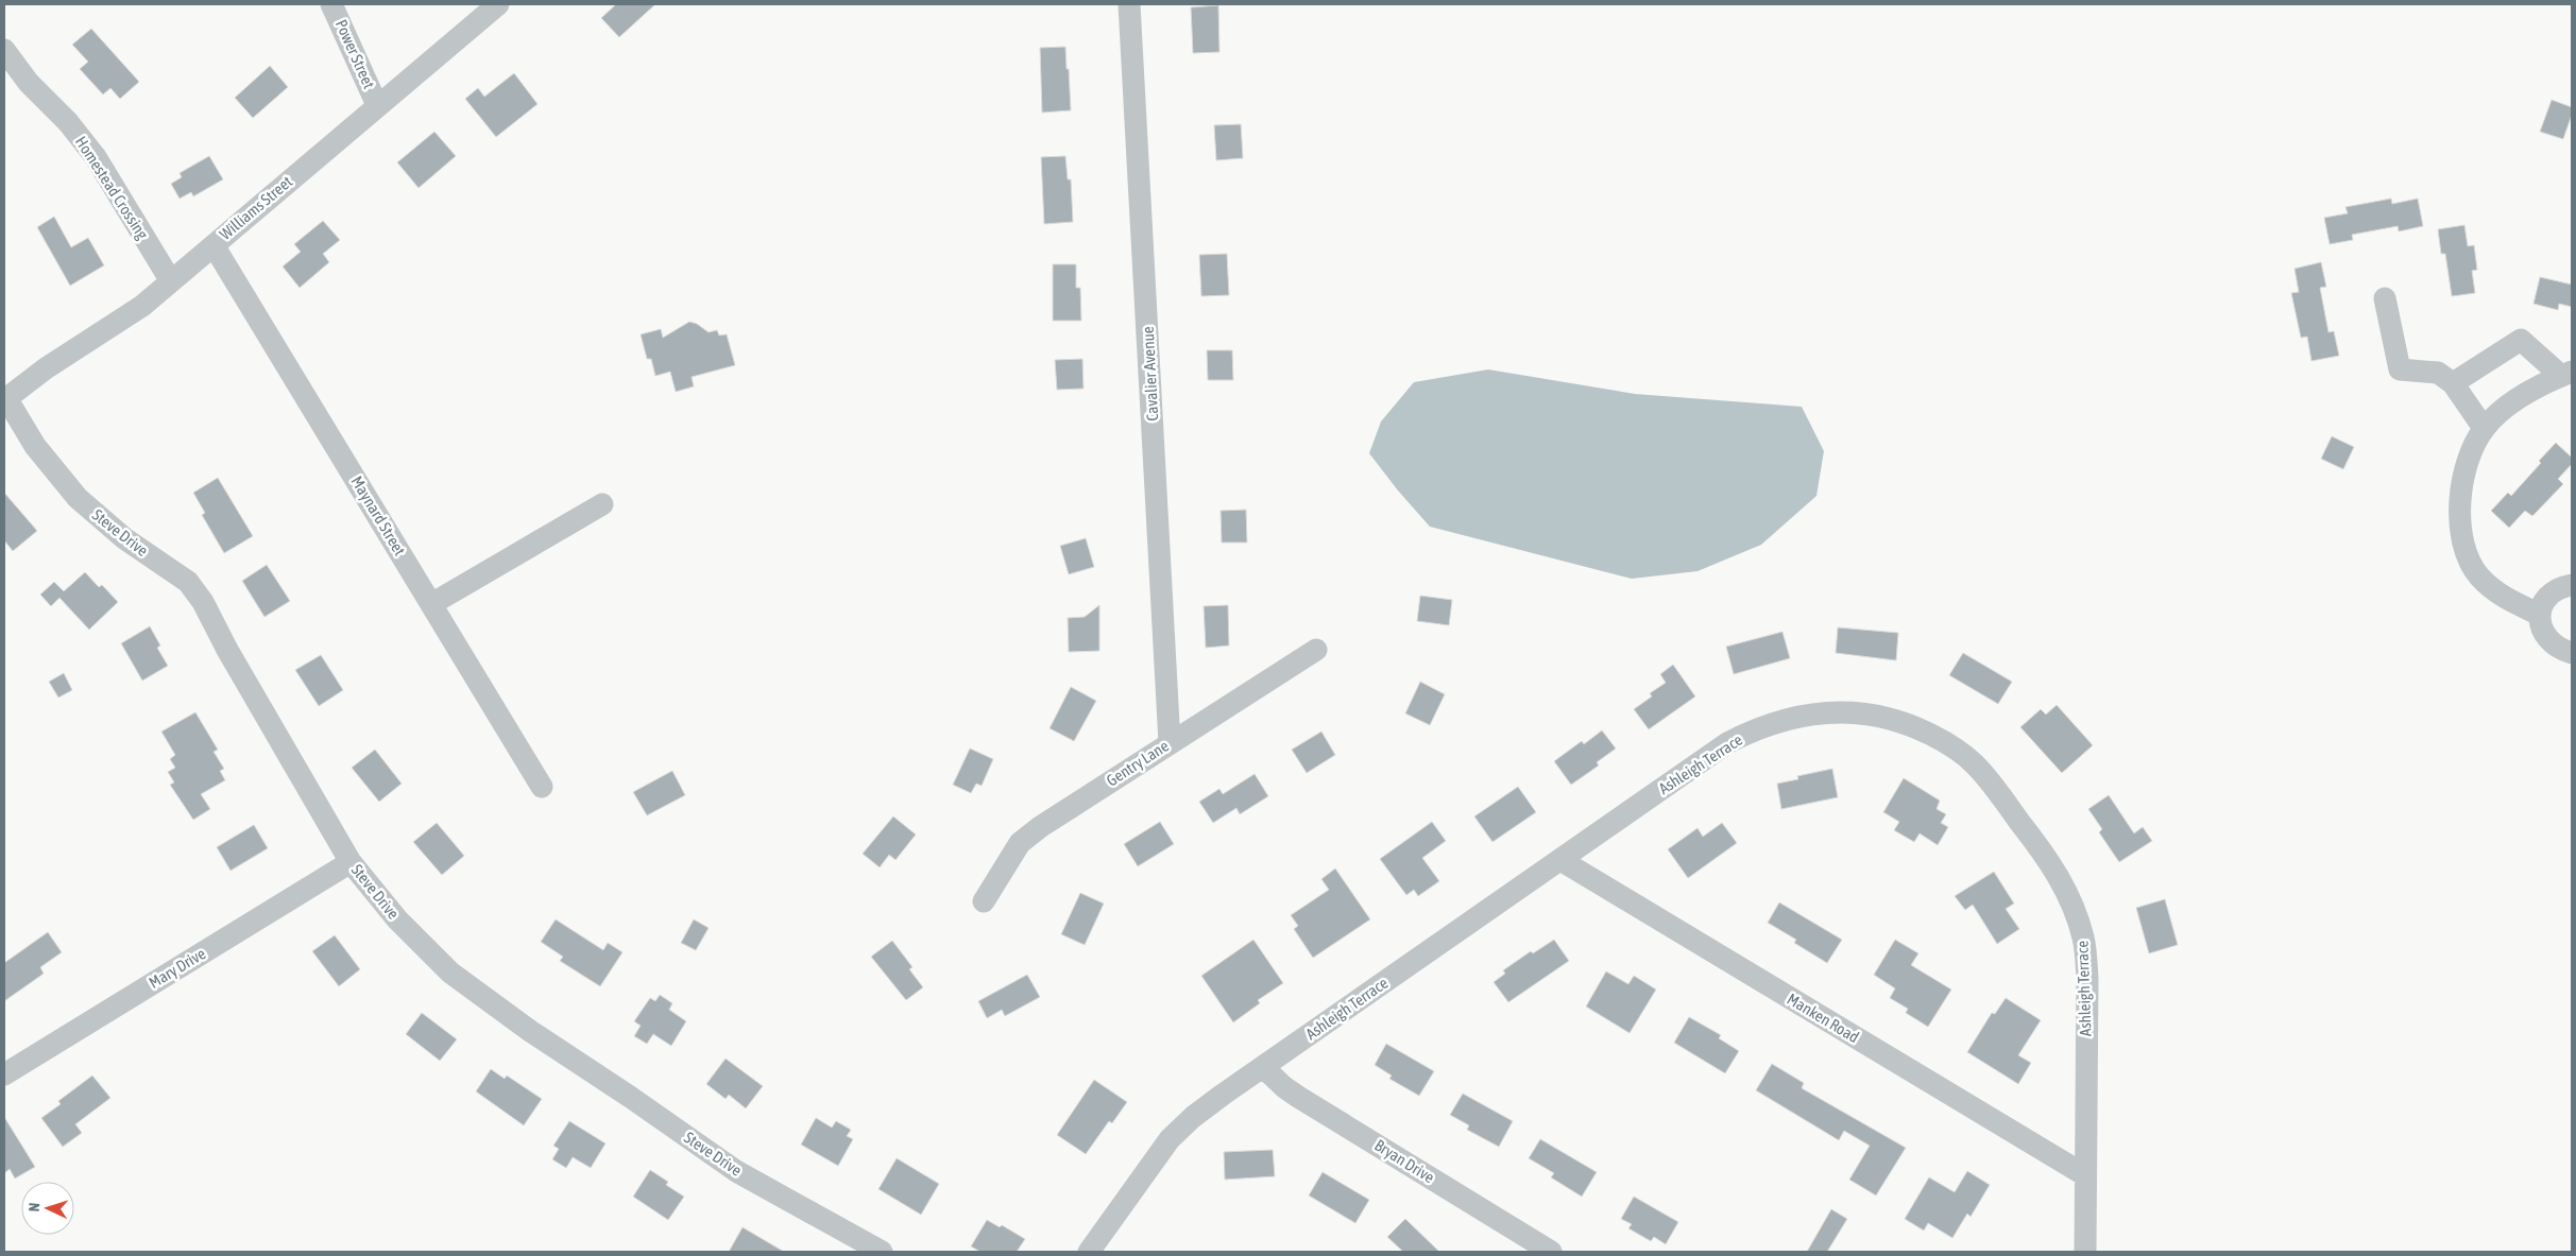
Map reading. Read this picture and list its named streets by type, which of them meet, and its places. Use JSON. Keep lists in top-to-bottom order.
{
  "streets": {
    "street": [
      "Power Street",
      "Homestead Crossing",
      "Williams Street",
      "Cavalier Avenue",
      "Maynard Street",
      "Steve Drive",
      "Gentry Lane",
      "Ashleigh Terrace",
      "Mary Drive",
      "Manken Road",
      "Bryan Drive"
    ]
  },
  "crossings": [
    ["Power Street", "Williams Street"],
    ["Homestead Crossing", "Williams Street"],
    ["Williams Street", "Maynard Street"],
    ["Williams Street", "Steve Drive"],
    ["Cavalier Avenue", "Gentry Lane"],
    ["Steve Drive", "Mary Drive"],
    ["Ashleigh Terrace", "Manken Road"],
    ["Ashleigh Terrace", "Bryan Drive"]
  ],
  "north": "left"
}
